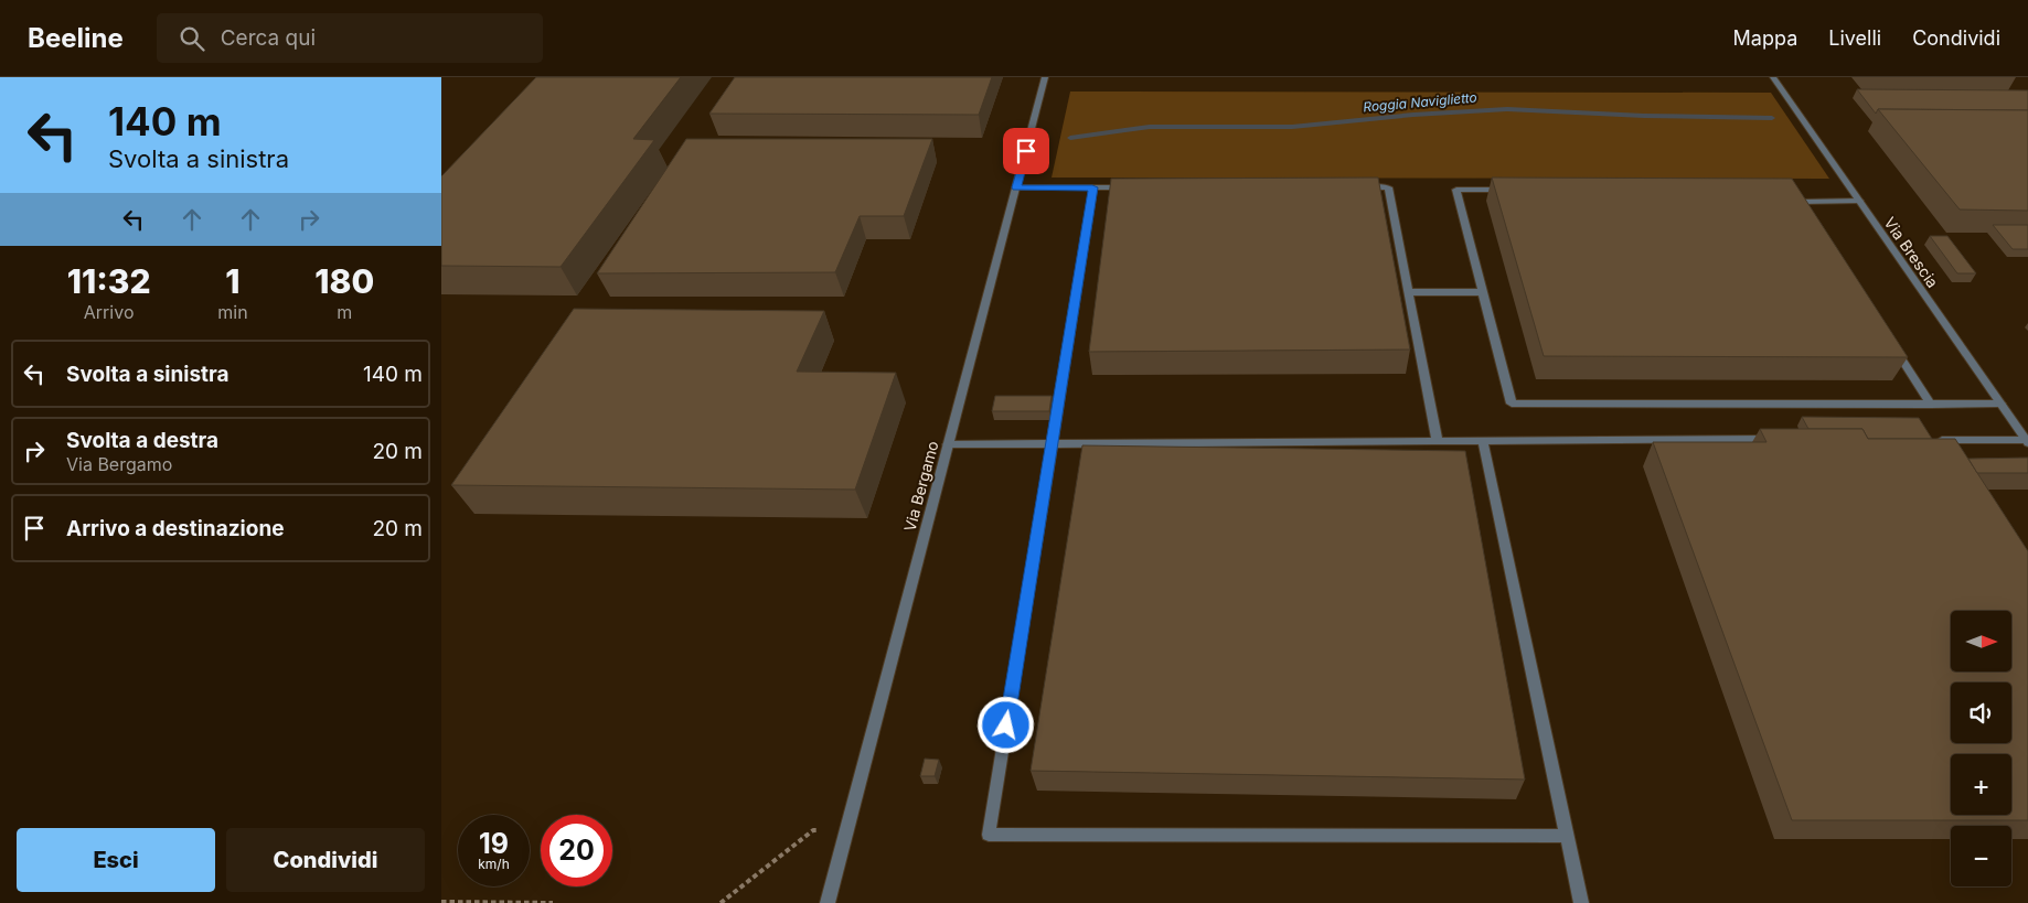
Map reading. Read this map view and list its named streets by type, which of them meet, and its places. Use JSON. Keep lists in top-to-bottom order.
{
  "streets": {
    "street": ["Via Brescia", "Via Bergamo"]
  },
  "water": ["Roggia Naviglietto"],
  "north": "right",
  "page": {
    "header": "Beeline",
    "search": "Cerca qui",
    "nav": ["Mappa", "Livelli", "Condividi"],
    "turn": ["140 m", "Svolta a sinistra"],
    "eta": [
      "11:32",
      "Arrivo",
      "1",
      "min",
      "180",
      "m"
    ],
    "list": [
      {
        "name": "Svolta a sinistra",
        "value": "140 m"
      },
      {
        "name": "Svolta a destra",
        "note": "Via Bergamo",
        "value": "20 m"
      },
      {
        "name": "Arrivo a destinazione",
        "value": "20 m"
      }
    ],
    "map_buttons": ["+", "−"],
    "speed": "19 km/h",
    "limit": "20",
    "buttons": ["Esci", "Condividi"]
  }
}
